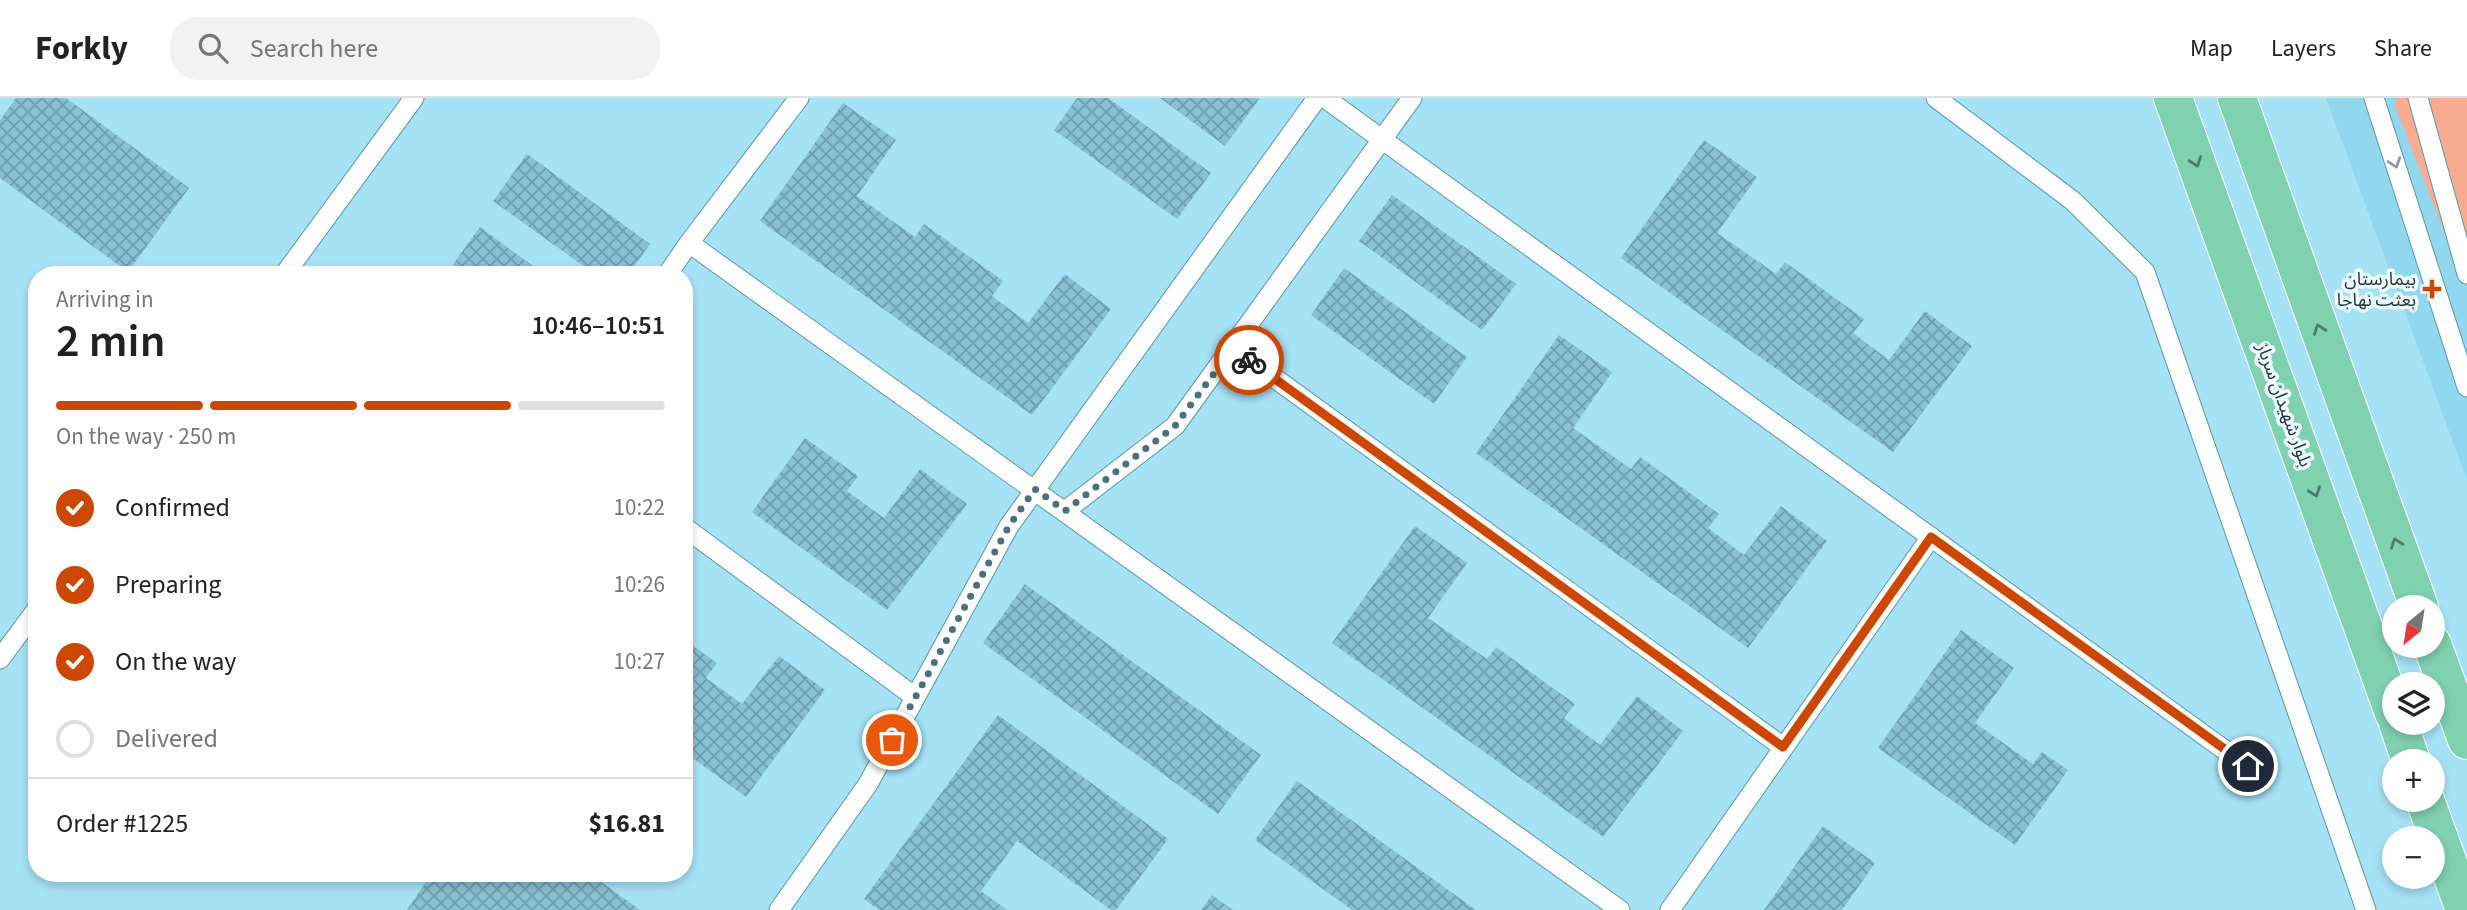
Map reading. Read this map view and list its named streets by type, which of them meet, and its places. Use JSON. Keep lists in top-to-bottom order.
{
  "streets": {
    "main road": ["بلوار شهیدان سرباز"]
  },
  "places": {
    "health": ["بیمارستان بعثت نهاجا"]
  },
  "north": "bottom left",
  "page": {
    "header": "Forkly",
    "search": "Search here",
    "nav": ["Map", "Layers", "Share"],
    "heading": ["2 min", "Arriving in", "10:46–10:51"],
    "panel": ["Order #1225", "$16.81"],
    "bar": "On the way · 250 m",
    "list": [
      ["Confirmed", "10:22"],
      ["Preparing", "10:26"],
      ["On the way", "10:27"],
      "Delivered"
    ],
    "map_buttons": ["+", "−"]
  }
}
